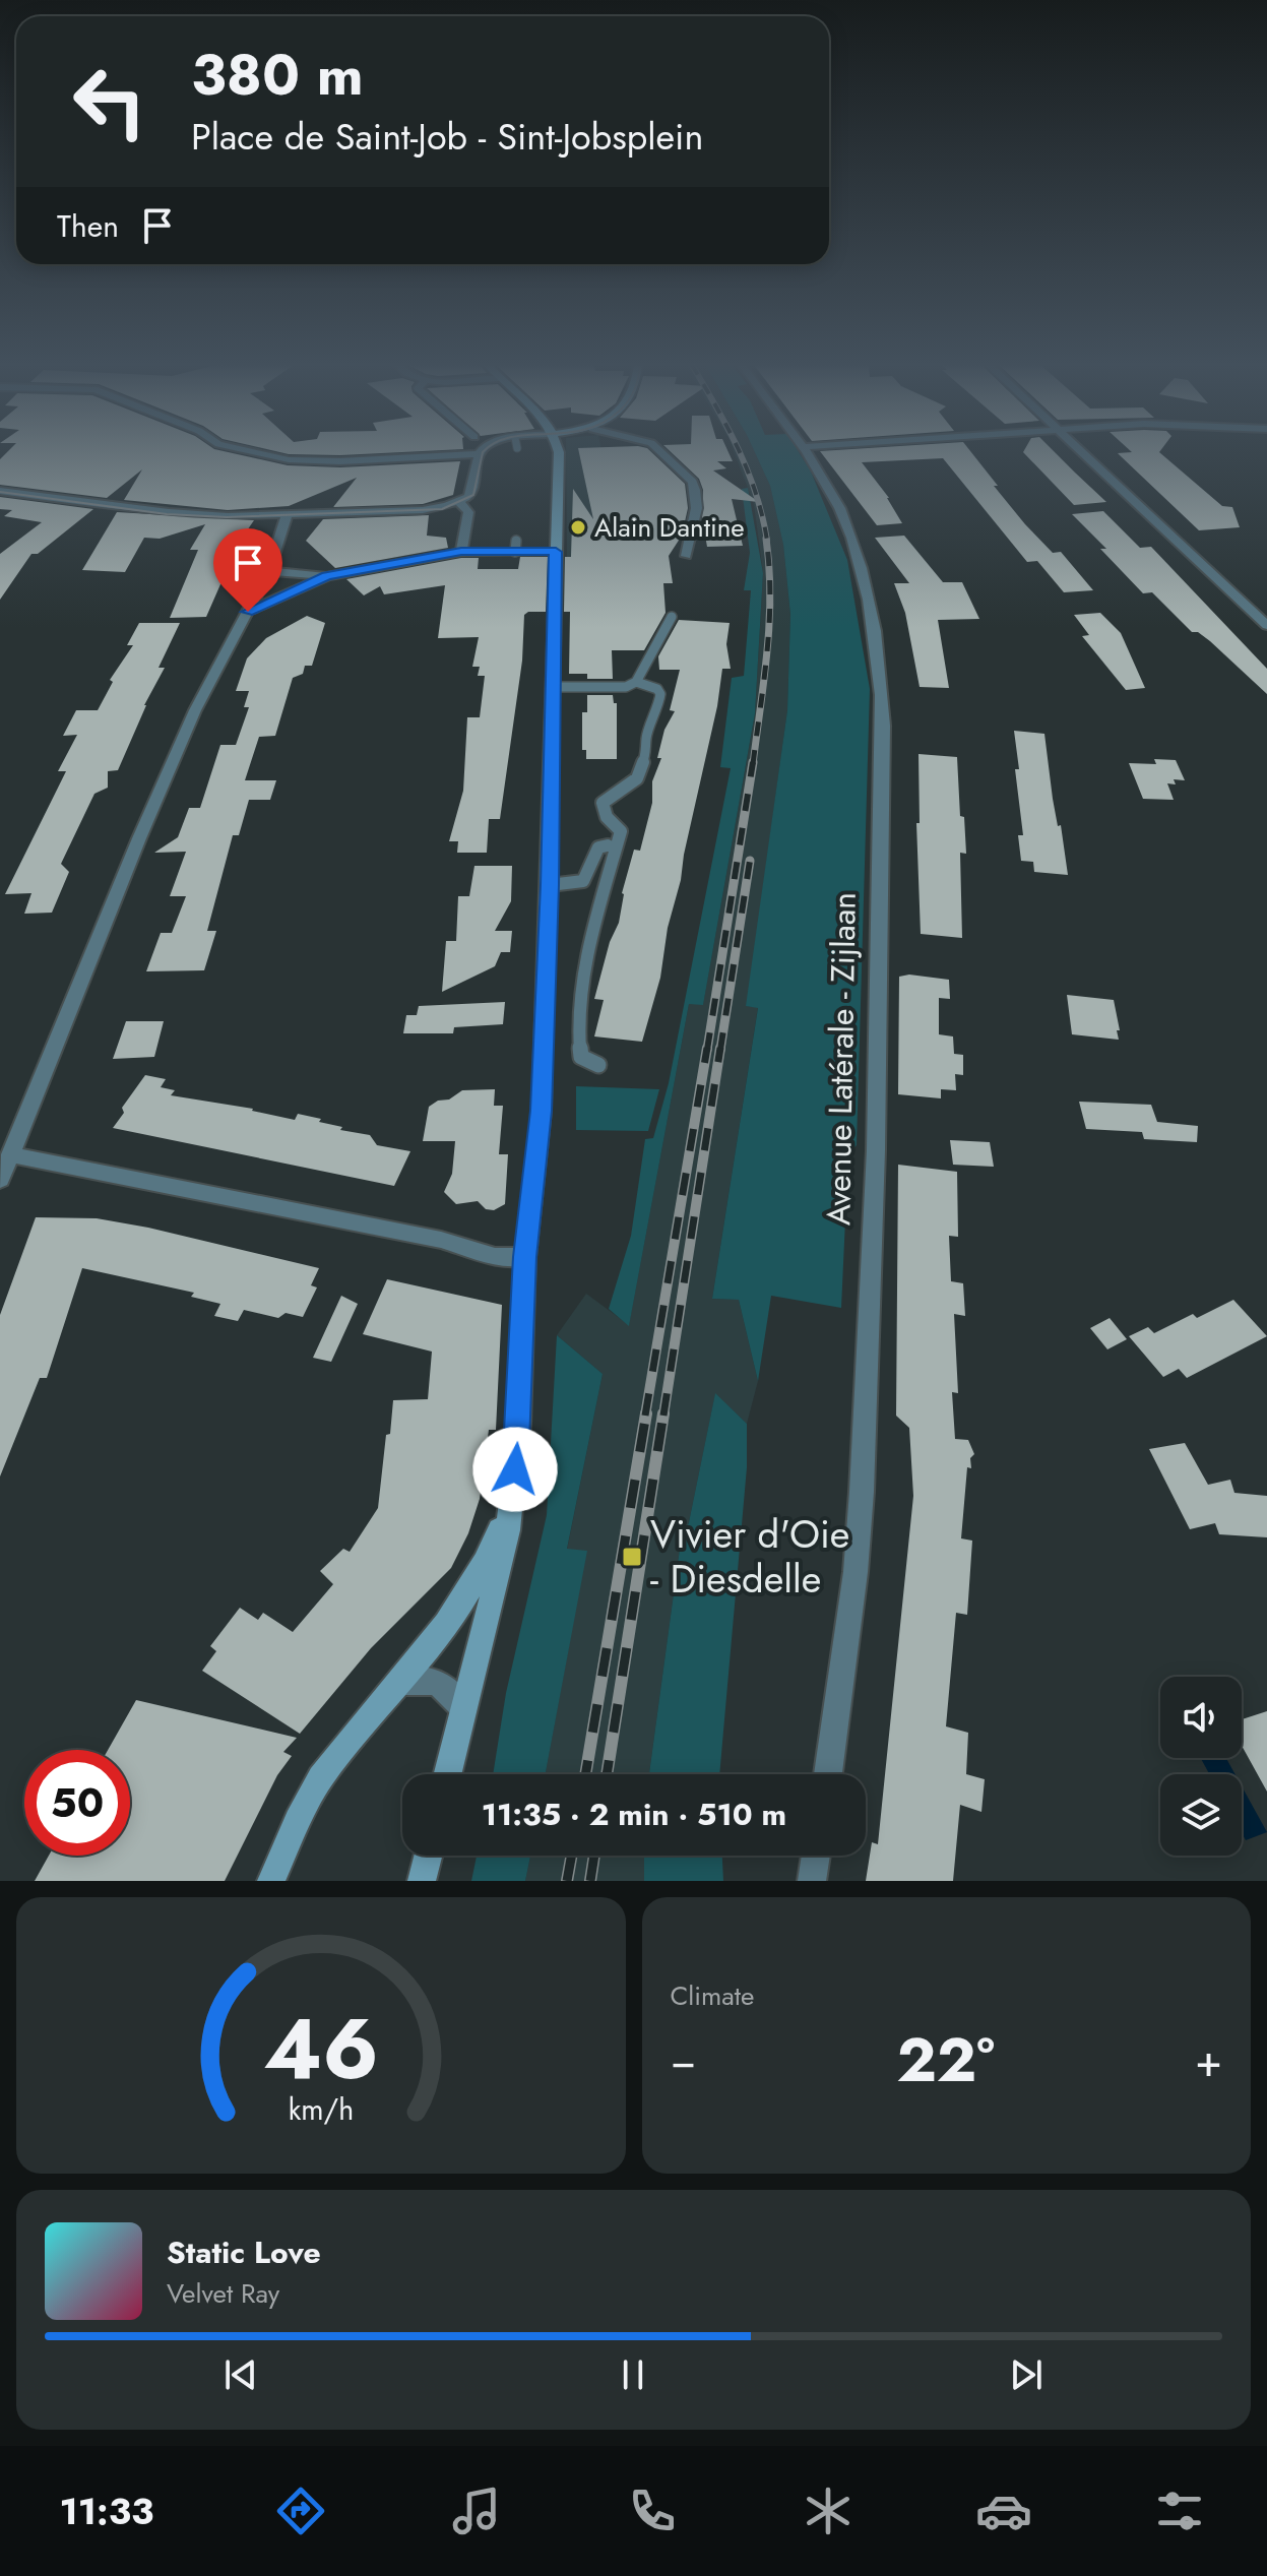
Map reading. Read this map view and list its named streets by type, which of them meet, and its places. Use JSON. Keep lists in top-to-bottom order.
{
  "streets": {
    "street": ["Avenue Latérale - Zijlaan"]
  },
  "places": {
    "other": ["Alain Dantine"],
    "transit": ["Vivier d'Oie - Diesdelle"]
  },
  "page": {
    "turn": ["380 m", "Place de Saint-Job - Sint-Jobsplein"],
    "then": "Then",
    "limit": "50",
    "trip": "11:35 · 2 min · 510 m",
    "tile": "Climate",
    "heat": ["−", "22°", "+"],
    "song": ["Static Love", "Velvet Ray"],
    "tabs": "11:33",
    "gauge": ["46", "km/h"]
  }
}
